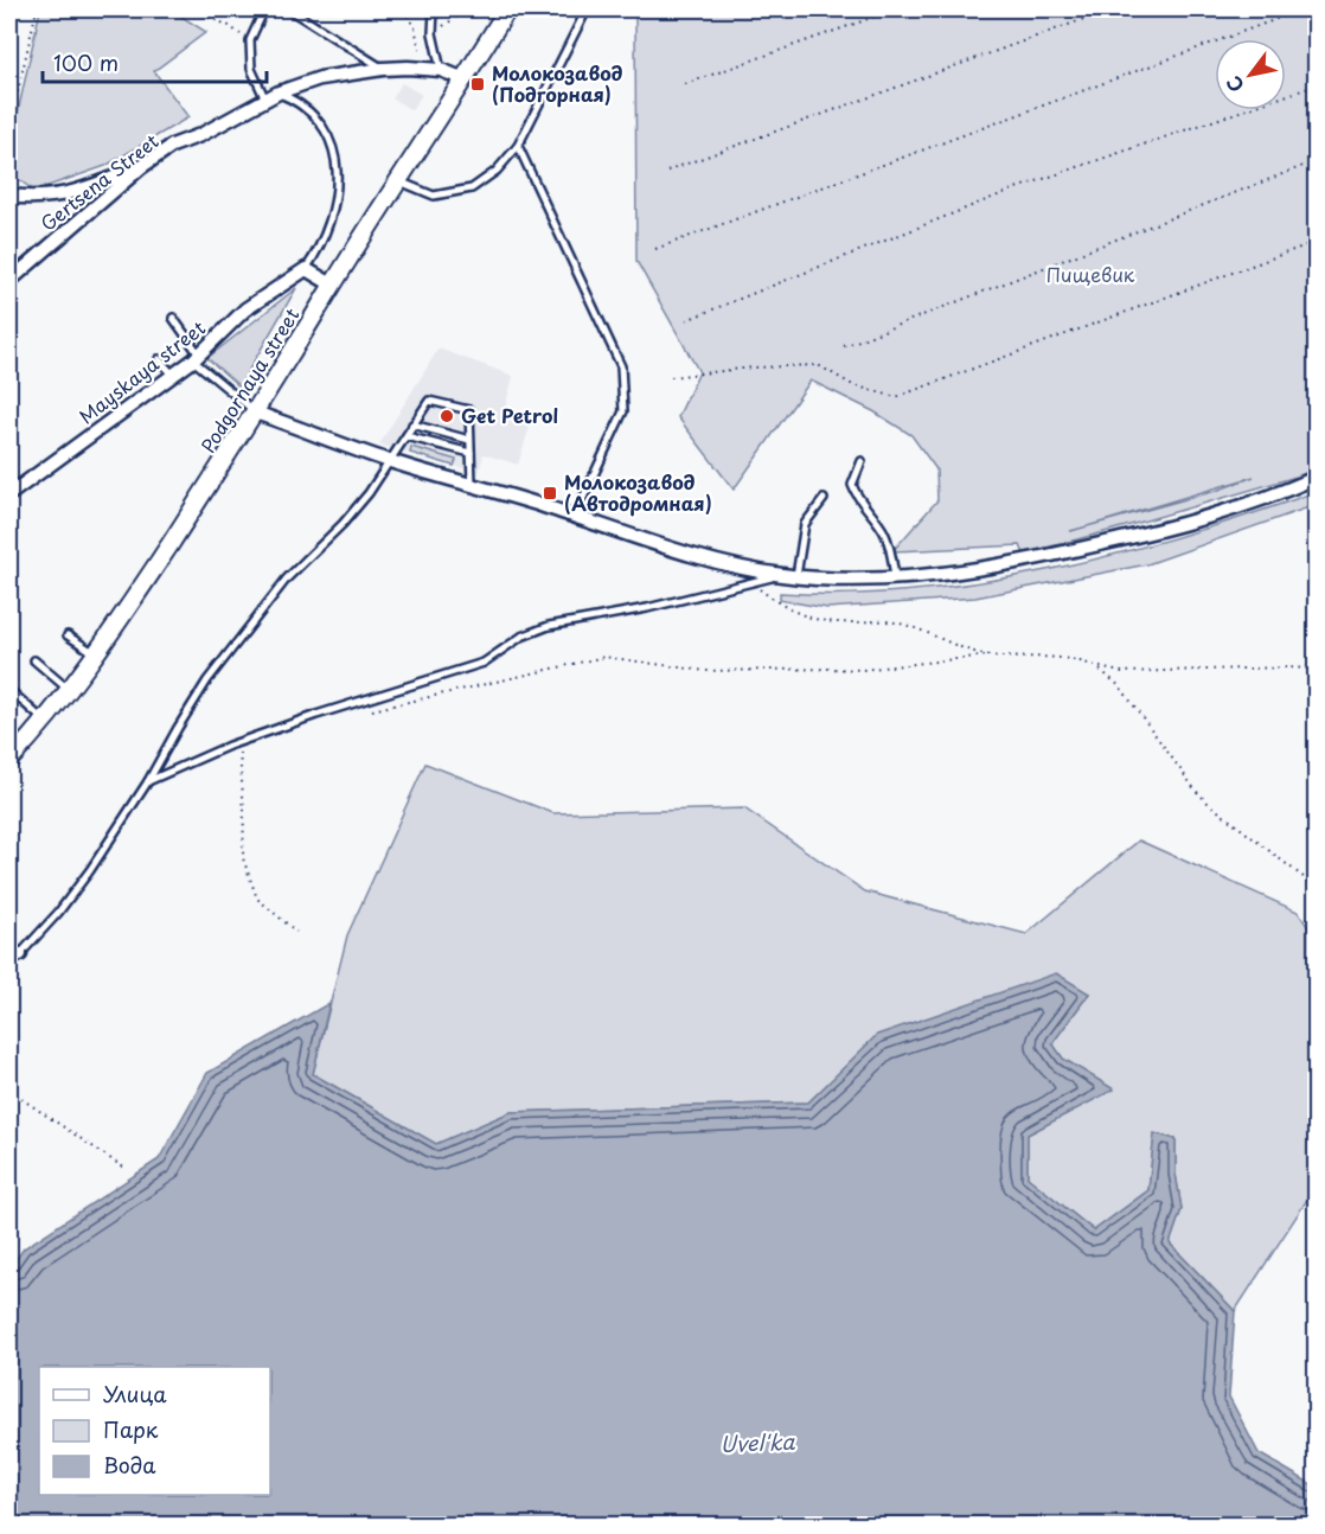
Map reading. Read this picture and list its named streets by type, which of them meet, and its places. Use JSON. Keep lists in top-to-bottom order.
{
  "streets": {
    "street": ["Gertsena Street", "Mayskaya street", "Podgornaya street"]
  },
  "crossings": [
    ["Gertsena Street", "Podgornaya street"]
  ],
  "water": ["Uvel'ka"],
  "parks": ["Пищевик"],
  "places": {
    "transit": ["Молокозавод (Подгорная)", "Молокозавод (Автодромная)"],
    "other": ["Get Petrol"]
  },
  "legend": ["Улица", "Парк", "Вода"],
  "scale_bar": "100 m",
  "north": "bottom left"
}
